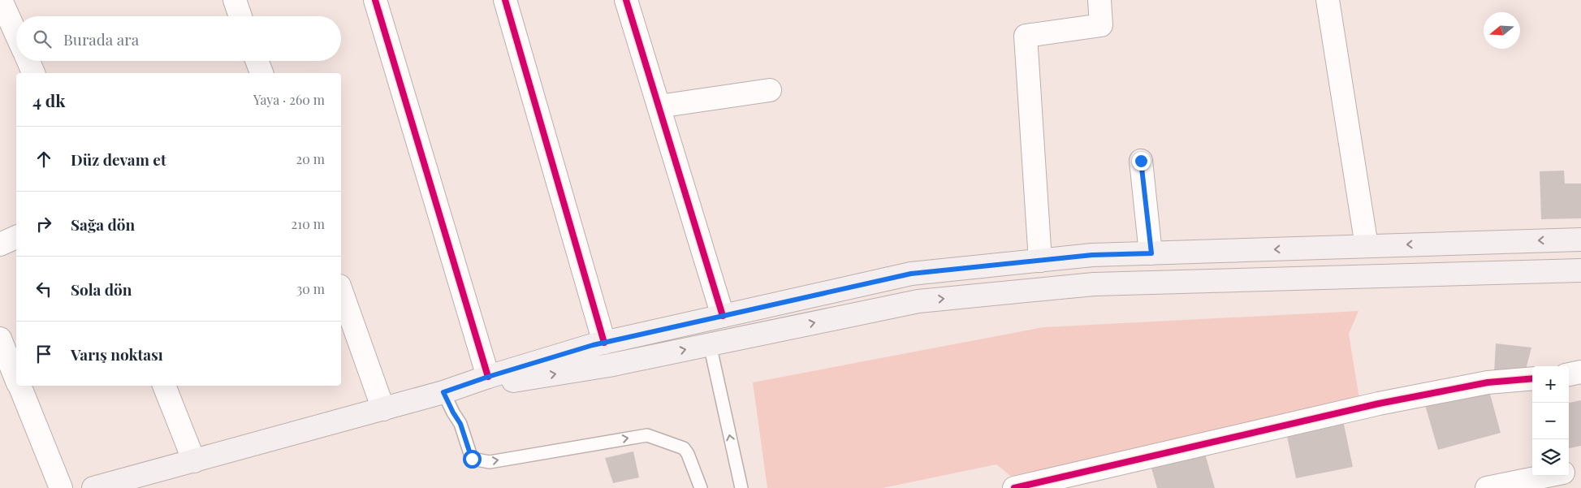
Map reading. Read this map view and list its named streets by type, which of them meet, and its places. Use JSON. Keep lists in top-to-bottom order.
{
  "north": "left",
  "page": {
    "search": "Burada ara",
    "heading": ["4 dk", "Yaya · 260 m"],
    "list": [
      ["Düz devam et", "20 m"],
      ["Sağa dön", "210 m"],
      ["Sola dön", "30 m"],
      "Varış noktası"
    ],
    "map_buttons": ["+", "−"]
  }
}
